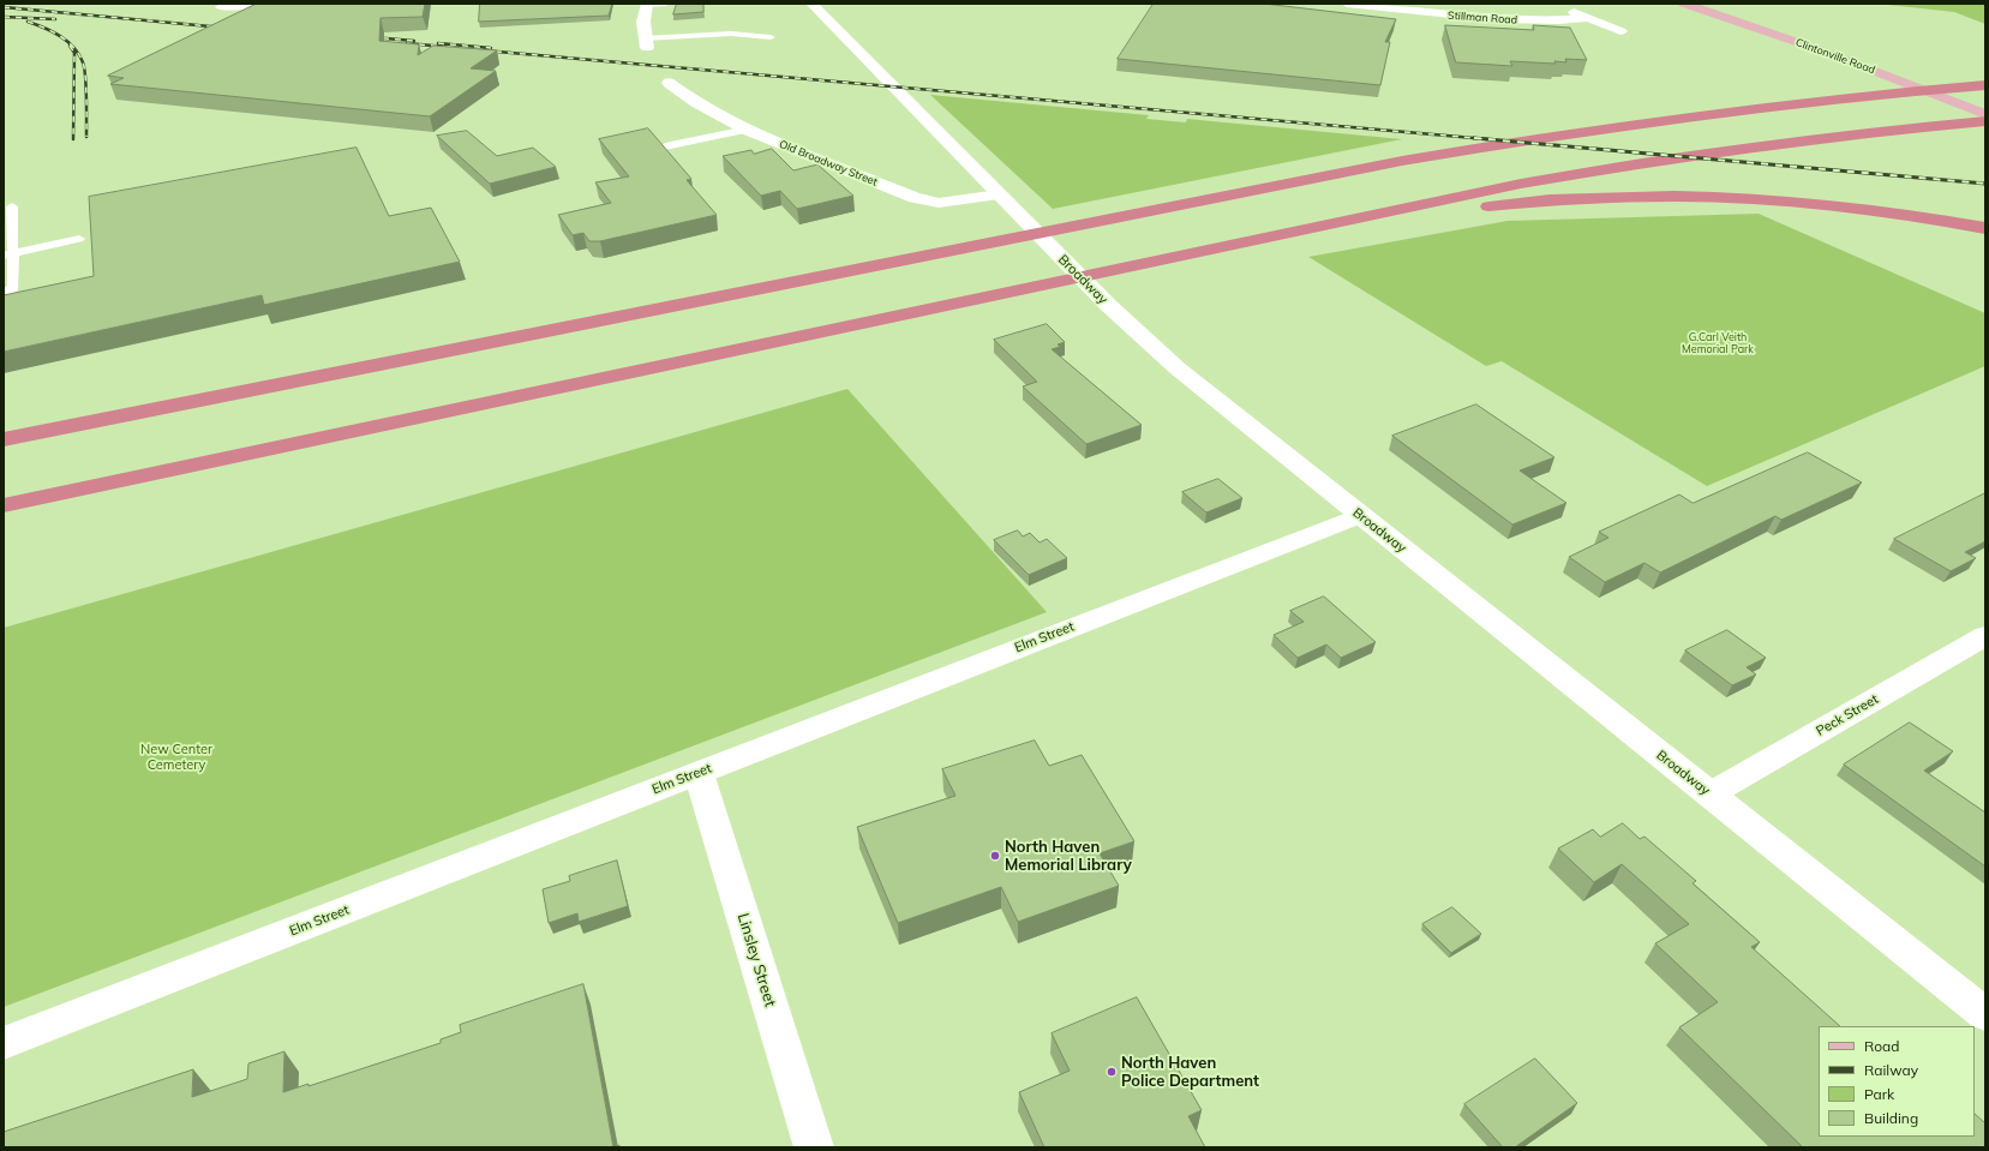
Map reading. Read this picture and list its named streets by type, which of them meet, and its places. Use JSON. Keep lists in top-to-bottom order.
{
  "streets": {
    "main road": ["Clintonville Road"],
    "street": [
      "Stillman Road",
      "Old Broadway Street",
      "Broadway",
      "Elm Street",
      "Peck Street",
      "Linsley Street"
    ]
  },
  "crossings": [
    ["Old Broadway Street", "Broadway"],
    ["Broadway", "Elm Street"],
    ["Broadway", "Peck Street"],
    ["Elm Street", "Linsley Street"]
  ],
  "parks": ["G.Carl Veith Memorial Park", "New Center Cemetery"],
  "places": ["North Haven Memorial Library", "North Haven Police Department"],
  "legend": [
    "Road",
    "Railway",
    "Park",
    "Building"
  ]
}
